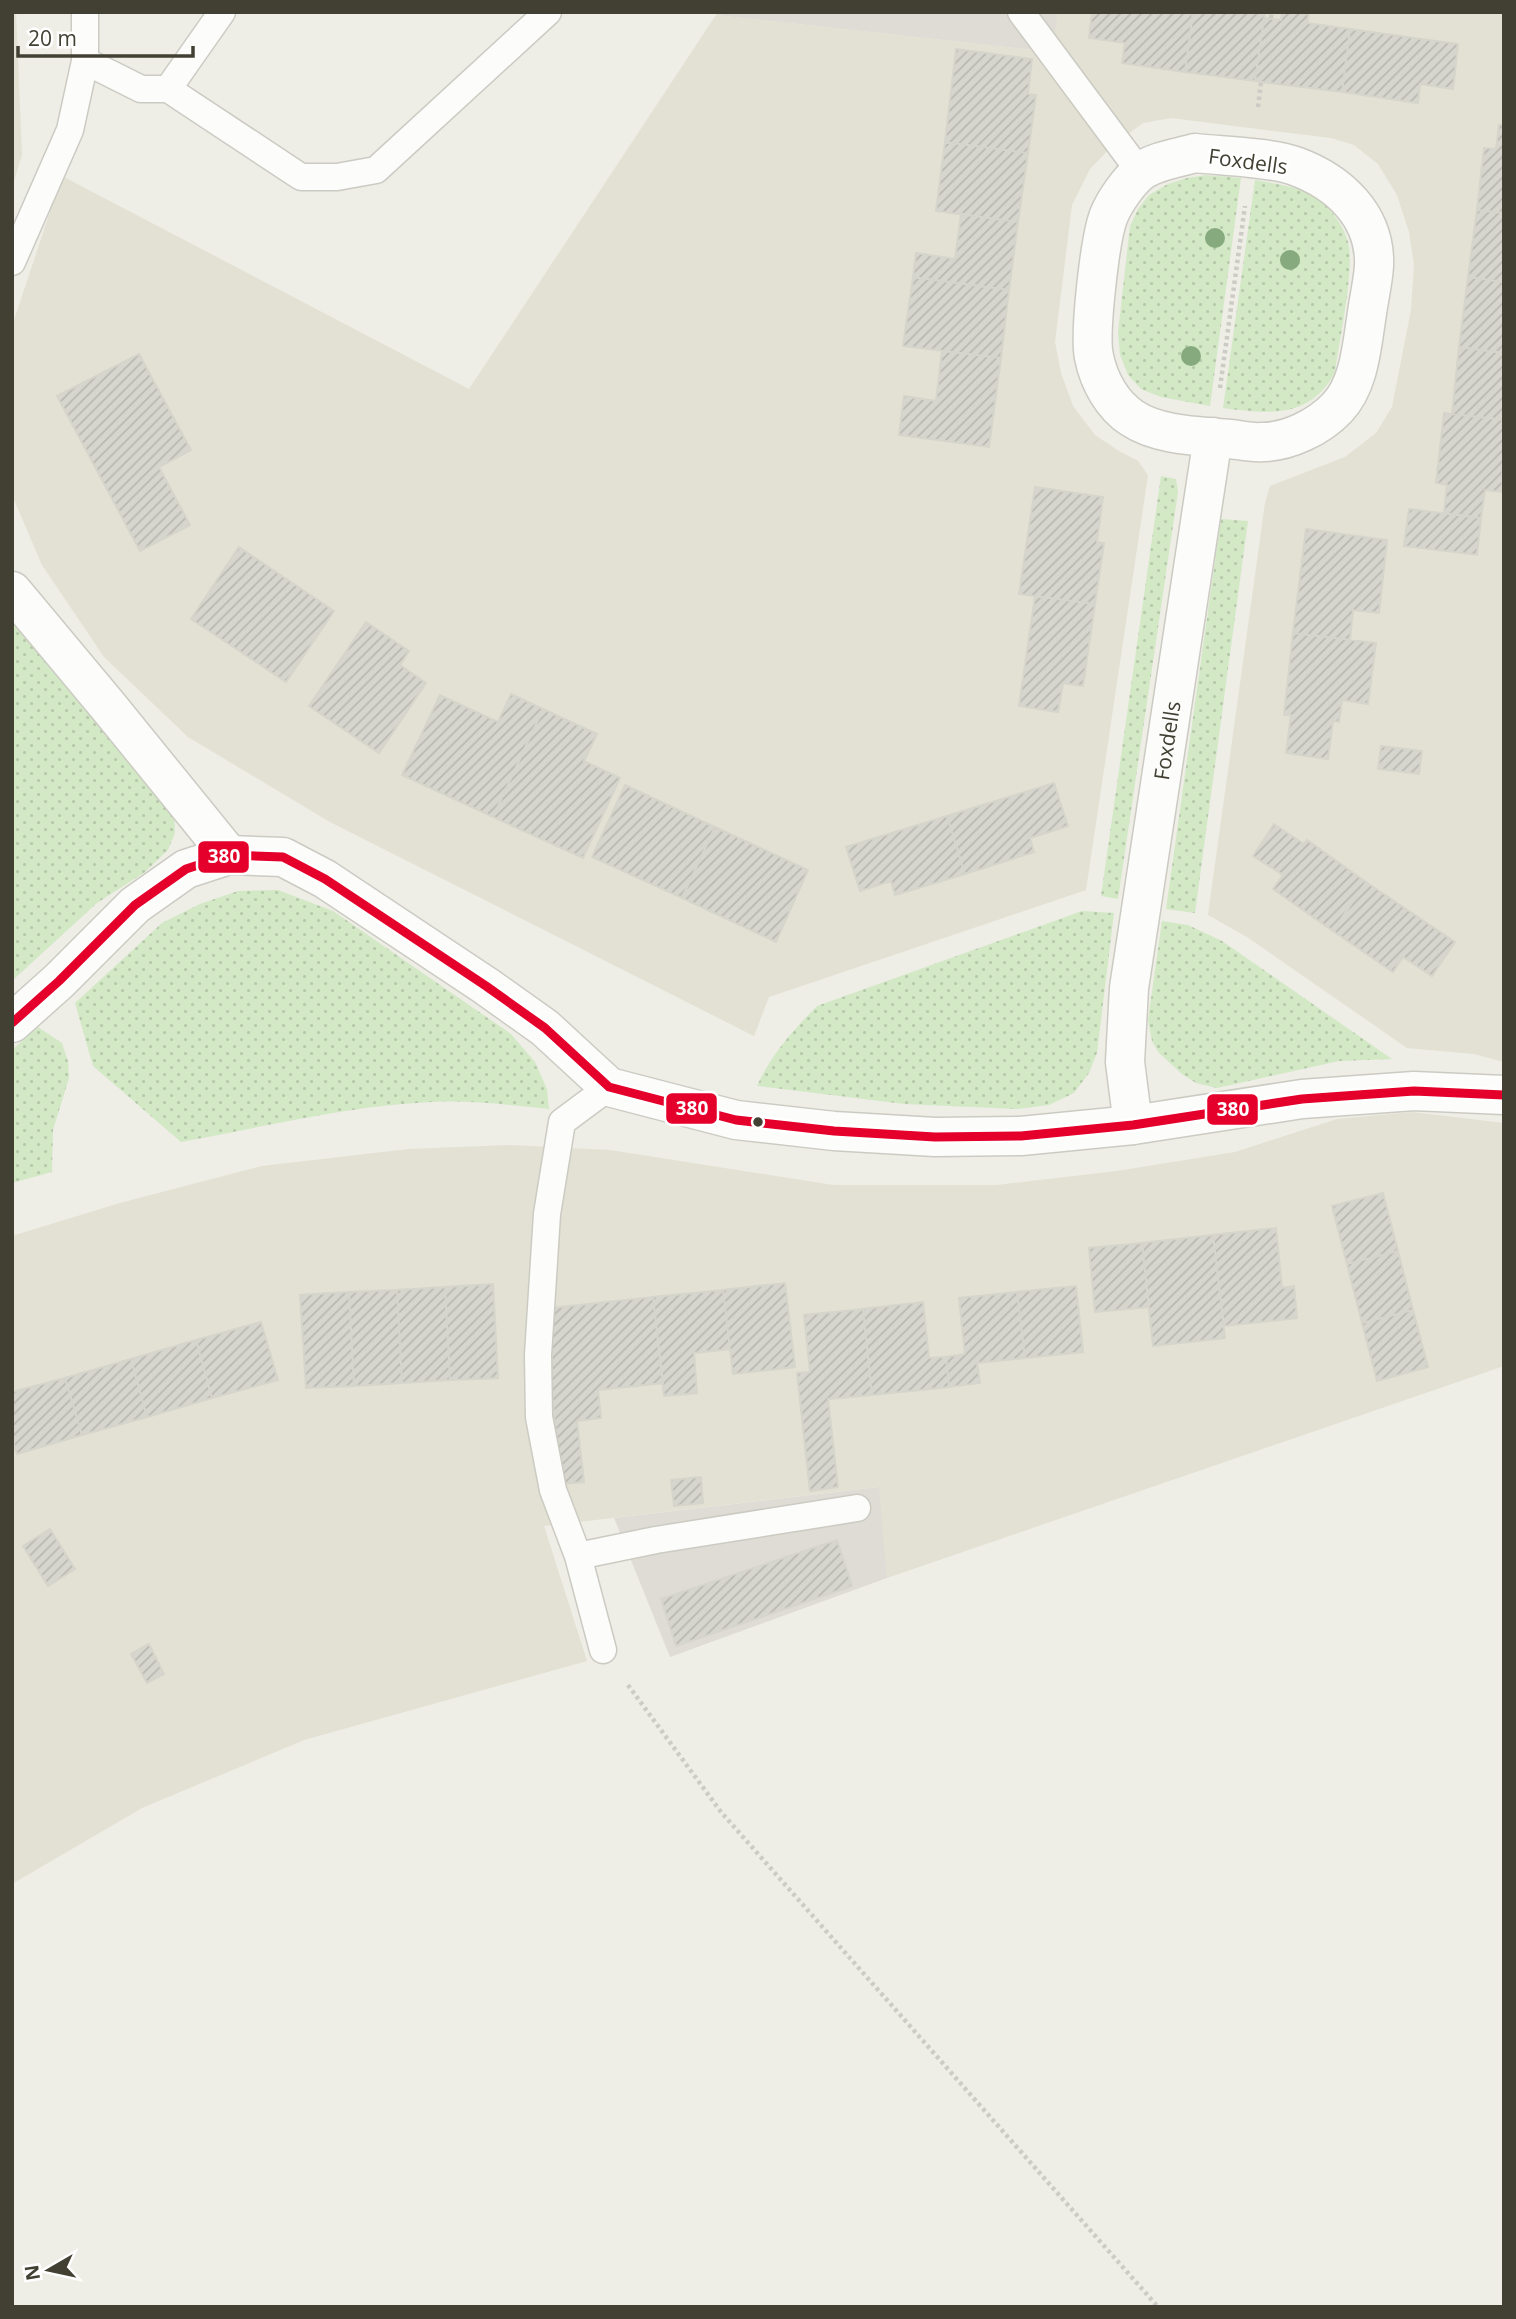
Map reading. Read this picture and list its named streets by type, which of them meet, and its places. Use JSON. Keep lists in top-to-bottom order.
{
  "streets": {
    "street": ["Foxdells"]
  },
  "lines": ["transit line 380"],
  "scale_bar": "20 m",
  "north": "left"
}
